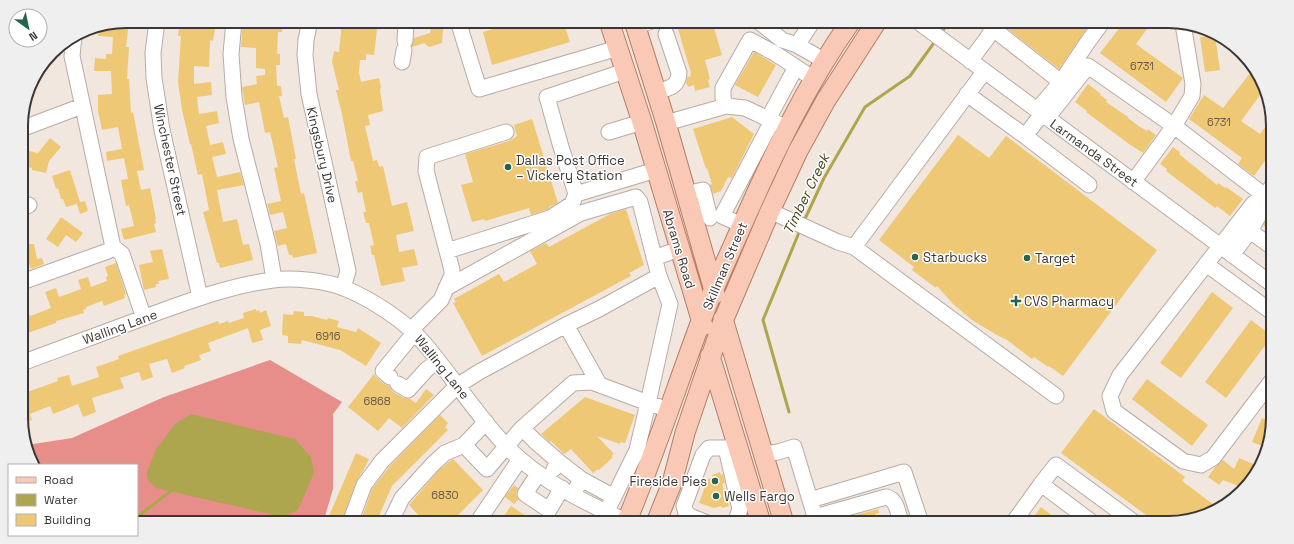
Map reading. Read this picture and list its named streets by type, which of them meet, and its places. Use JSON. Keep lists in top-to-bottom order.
{
  "streets": {
    "main road": ["Abrams Road", "Skillman Street"],
    "street": [
      "Larmanda Street",
      "Kingsbury Drive",
      "Winchester Street",
      "Walling Lane"
    ]
  },
  "crossings": [
    ["Kingsbury Drive", "Walling Lane"],
    ["Winchester Street", "Walling Lane"],
    ["Abrams Road", "Skillman Street"]
  ],
  "water": ["Timber Creek"],
  "places": {
    "other": [
      "Dallas Post Office – Vickery Station",
      "Starbucks",
      "Target",
      "Fireside Pies",
      "Wells Fargo"
    ],
    "health": ["CVS Pharmacy"]
  },
  "house_numbers": [
    "6731",
    "6731",
    "6916",
    "6868",
    "6830"
  ],
  "legend": ["Road", "Water", "Building"],
  "north": "bottom right"
}
